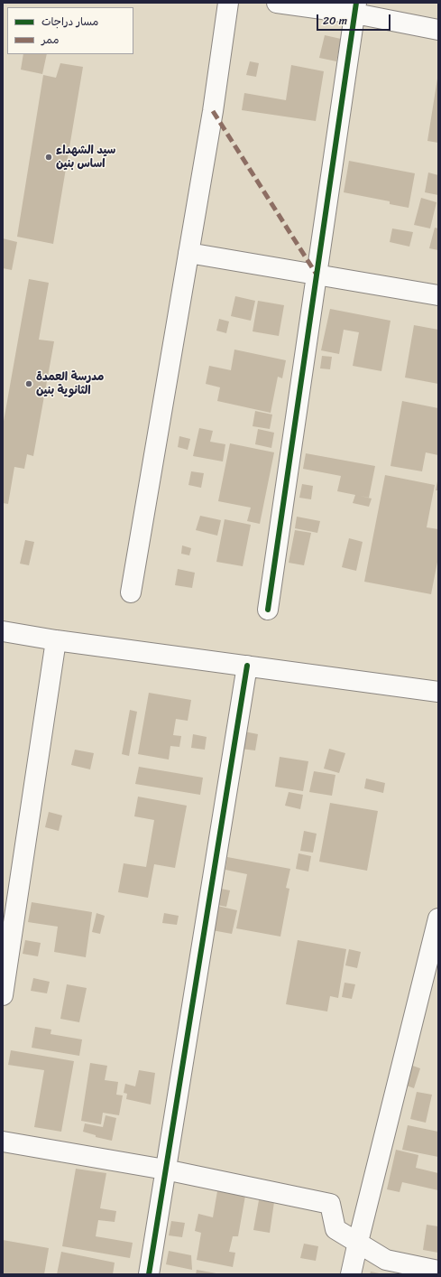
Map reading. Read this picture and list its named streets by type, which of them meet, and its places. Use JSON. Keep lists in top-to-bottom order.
{
  "places": ["سيد الشهداء اساس بنين", "مدرسة العمدة الثانوية بنين"],
  "legend": ["مسار دراجات", "ممر"],
  "scale_bar": "20 m"
}
